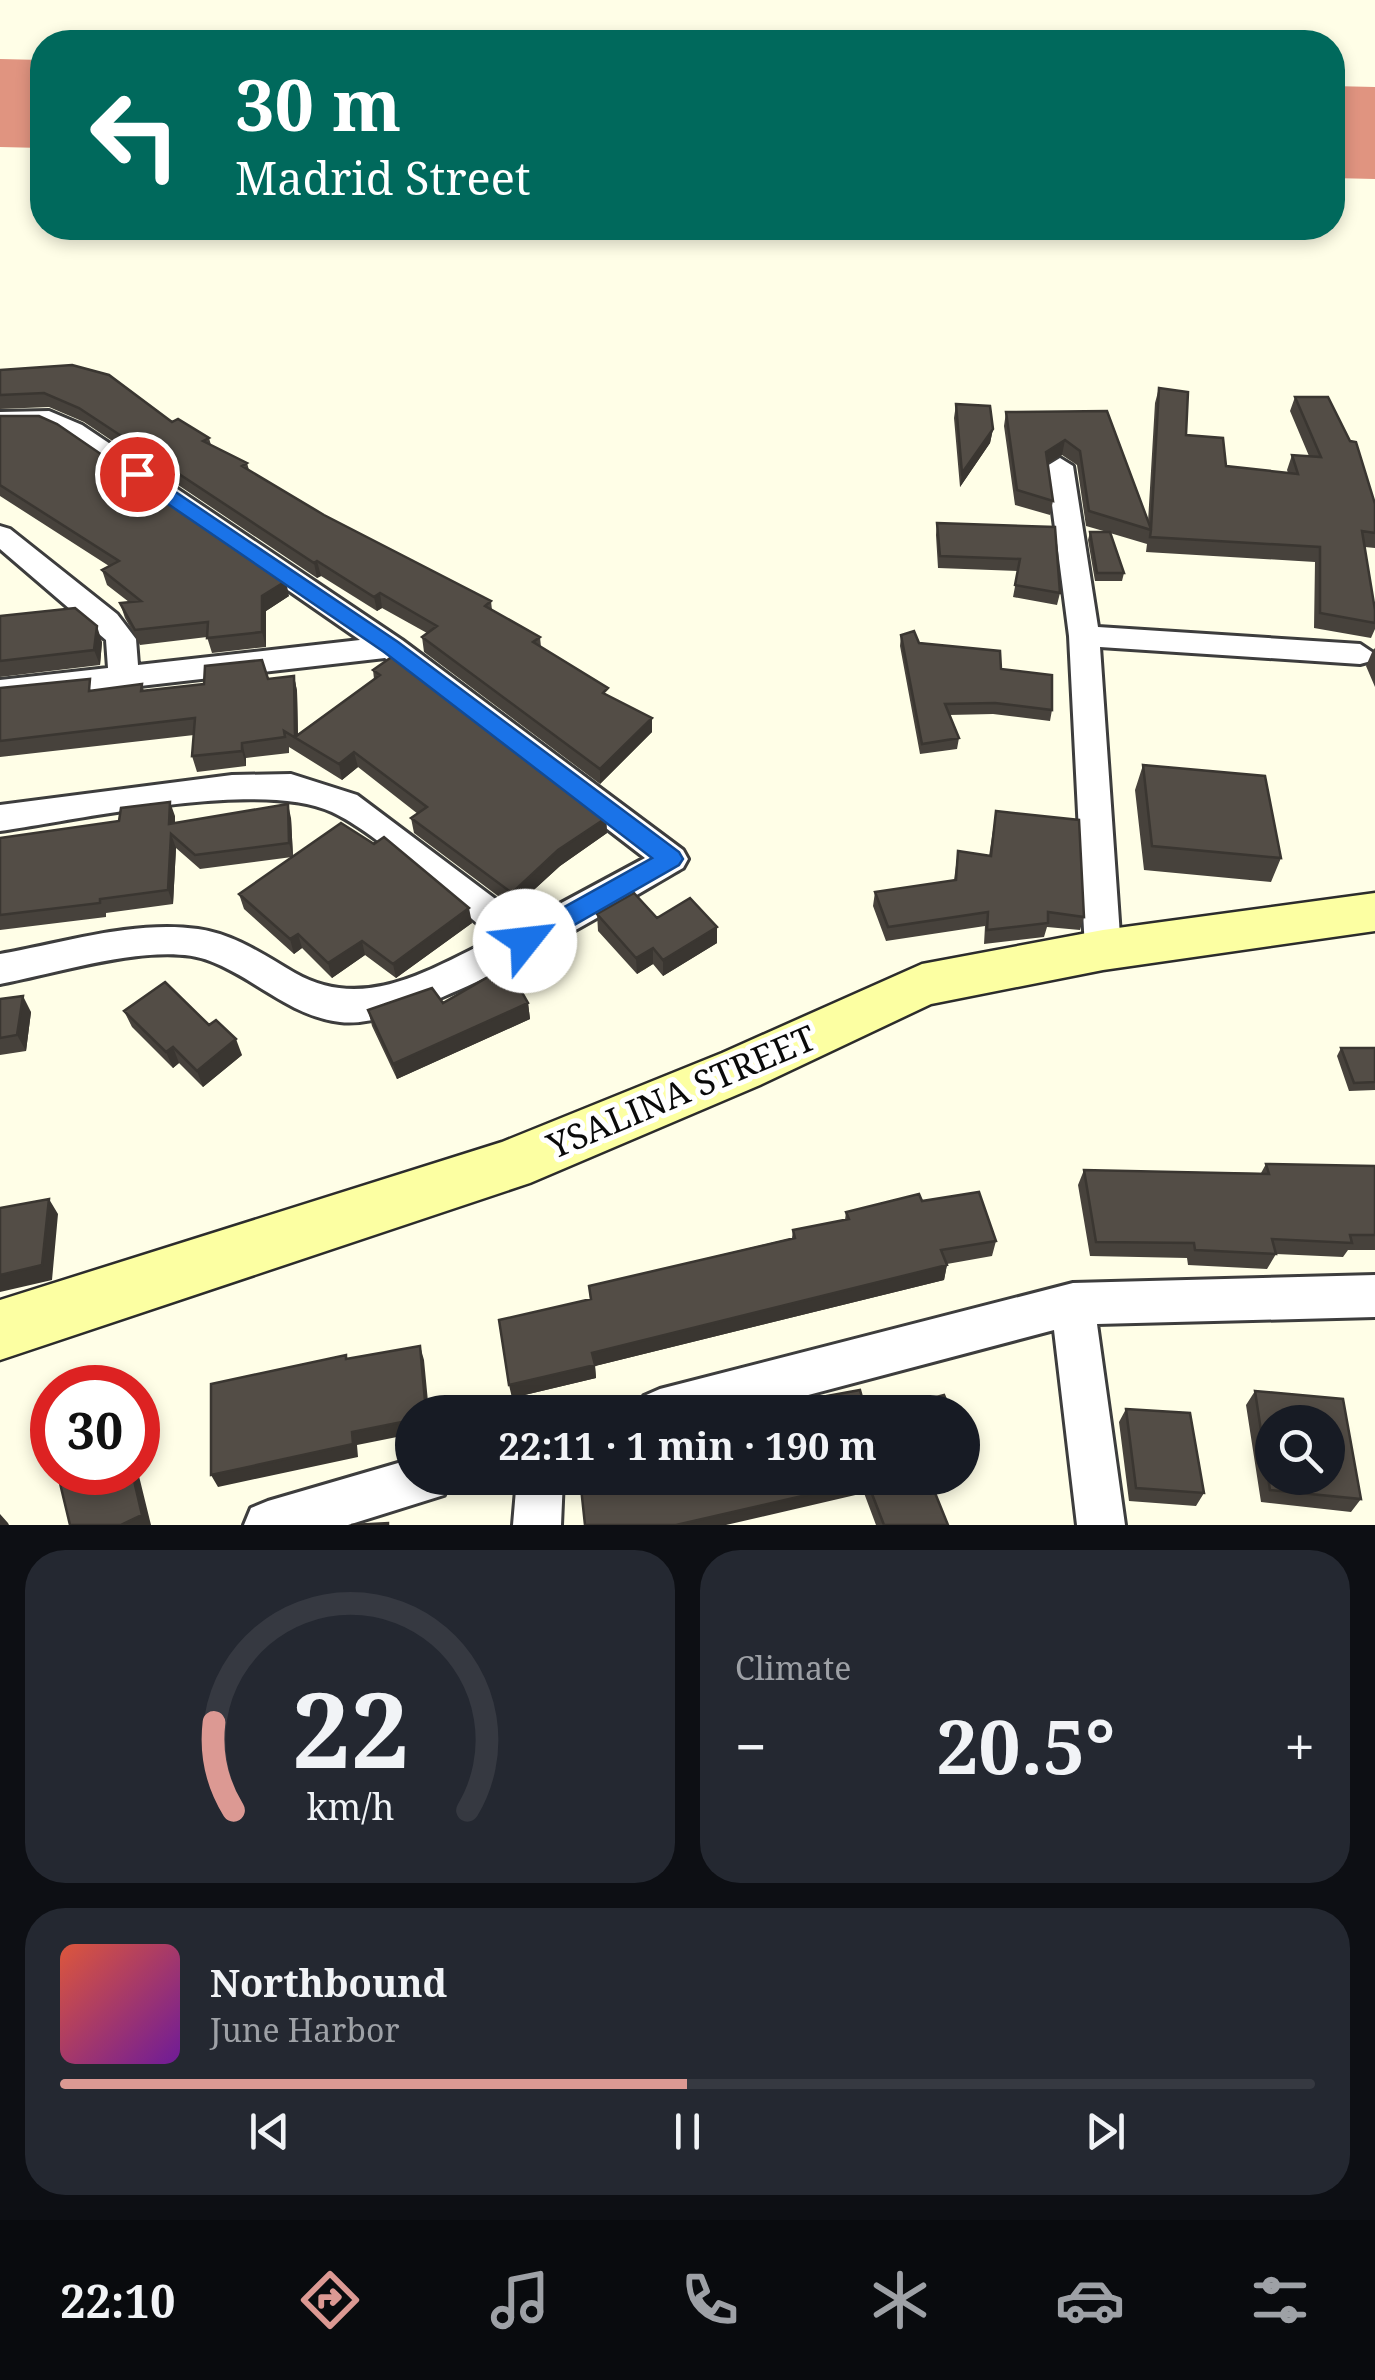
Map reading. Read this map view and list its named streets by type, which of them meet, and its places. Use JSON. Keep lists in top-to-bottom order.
{
  "streets": {
    "street": ["YSALINA STREET"]
  },
  "page": {
    "turn": ["30 m", "Madrid Street"],
    "limit": "30",
    "trip": "22:11 · 1 min · 190 m",
    "tile": "Climate",
    "heat": ["−", "20.5°", "+"],
    "song": ["Northbound", "June Harbor"],
    "tabs": "22:10",
    "gauge": ["22", "km/h"]
  }
}
